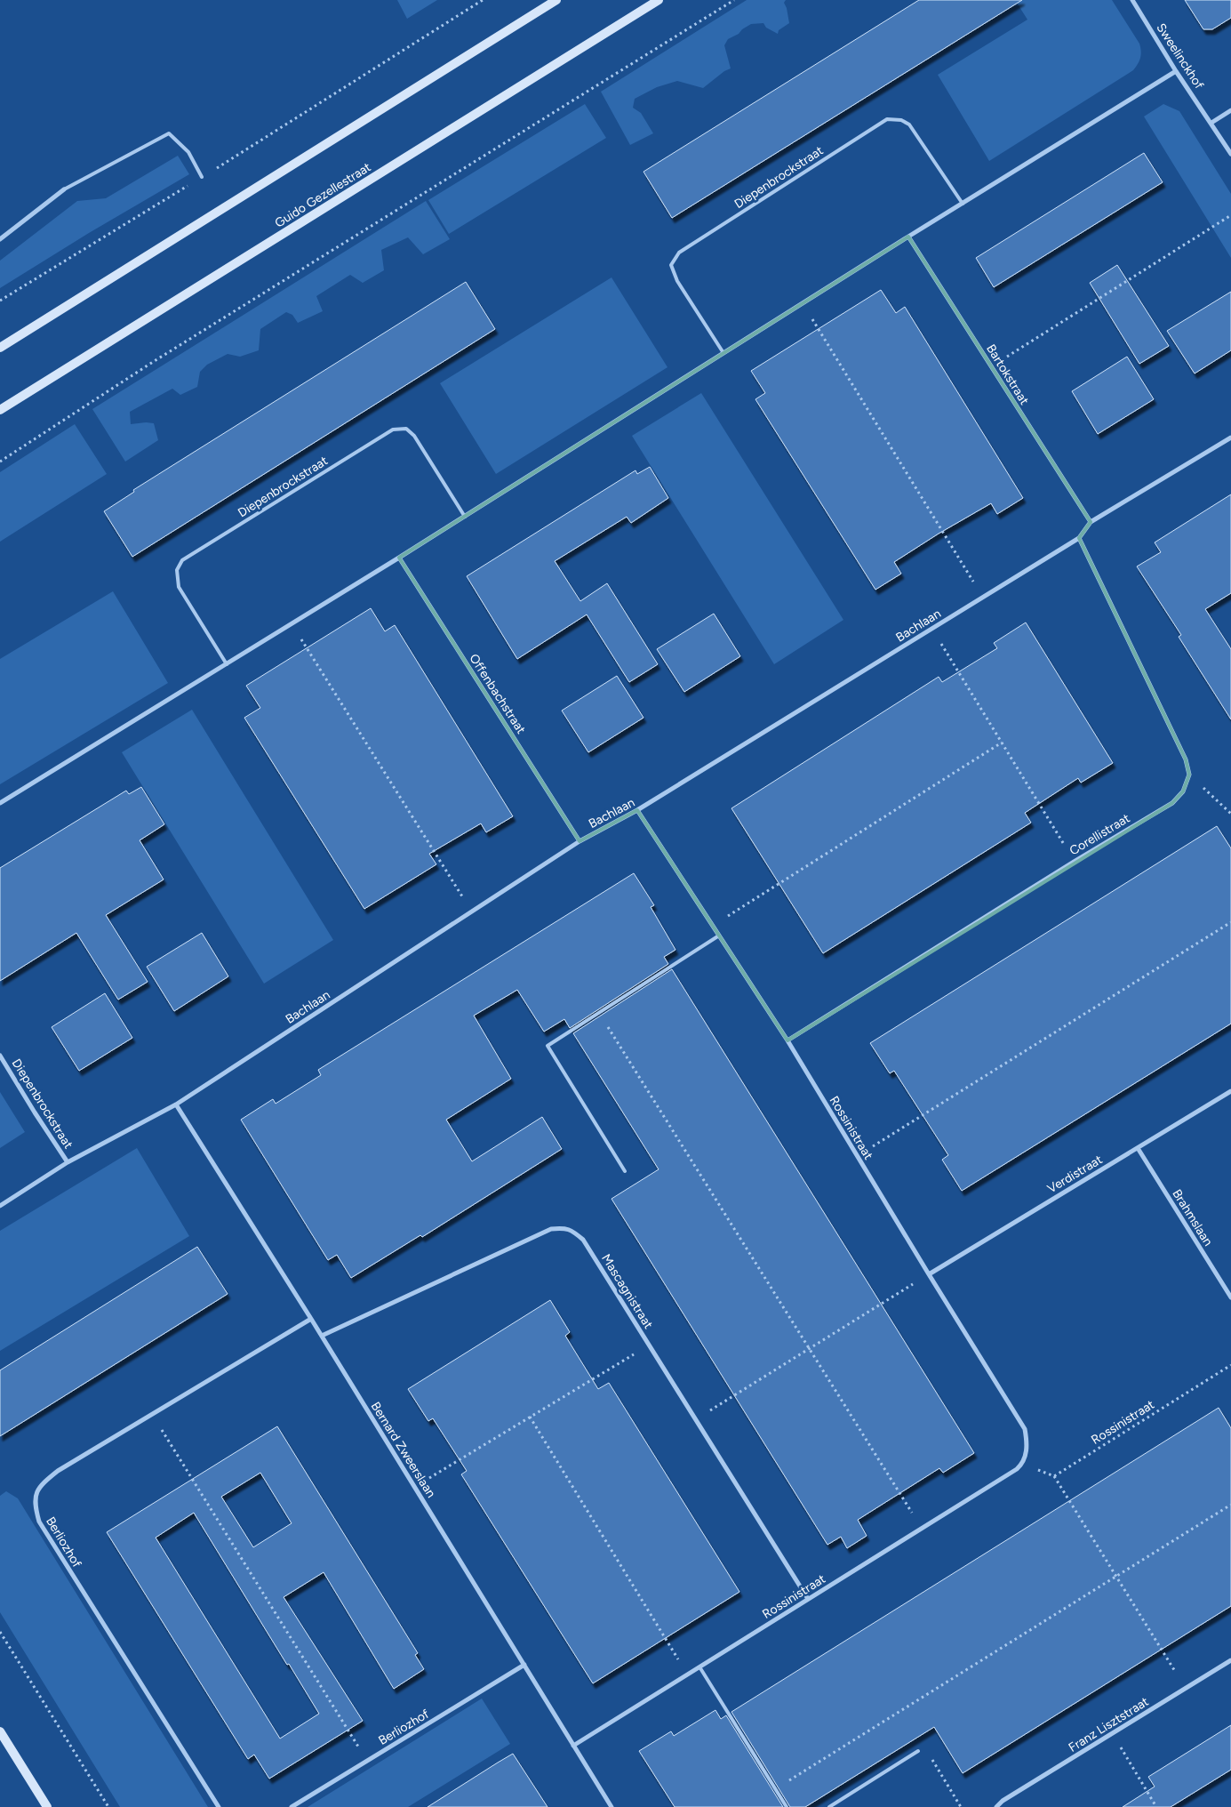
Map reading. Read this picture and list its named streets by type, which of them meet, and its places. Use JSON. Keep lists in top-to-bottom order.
{
  "streets": {
    "main road": ["Guido Gezellestraat"],
    "street": [
      "Sweelinckhof",
      "Diepenbrockstraat",
      "Bartokstraat",
      "Bachlaan",
      "Offenbachstraat",
      "Corellistraat",
      "Rossinistraat",
      "Verdistraat",
      "Brahmslaan",
      "Mascagnistraat",
      "Bernard Zweerslaan",
      "Berliozhof",
      "Franz Lisztstraat"
    ]
  },
  "crossings": [
    ["Diepenbrockstraat", "Bachlaan"],
    ["Bartokstraat", "Bachlaan"],
    ["Bachlaan", "Offenbachstraat"],
    ["Bachlaan", "Rossinistraat"],
    ["Bachlaan", "Bernard Zweerslaan"],
    ["Corellistraat", "Rossinistraat"],
    ["Rossinistraat", "Verdistraat"],
    ["Rossinistraat", "Mascagnistraat"],
    ["Rossinistraat", "Bernard Zweerslaan"],
    ["Verdistraat", "Brahmslaan"],
    ["Mascagnistraat", "Bernard Zweerslaan"],
    ["Bernard Zweerslaan", "Berliozhof"]
  ]
}
